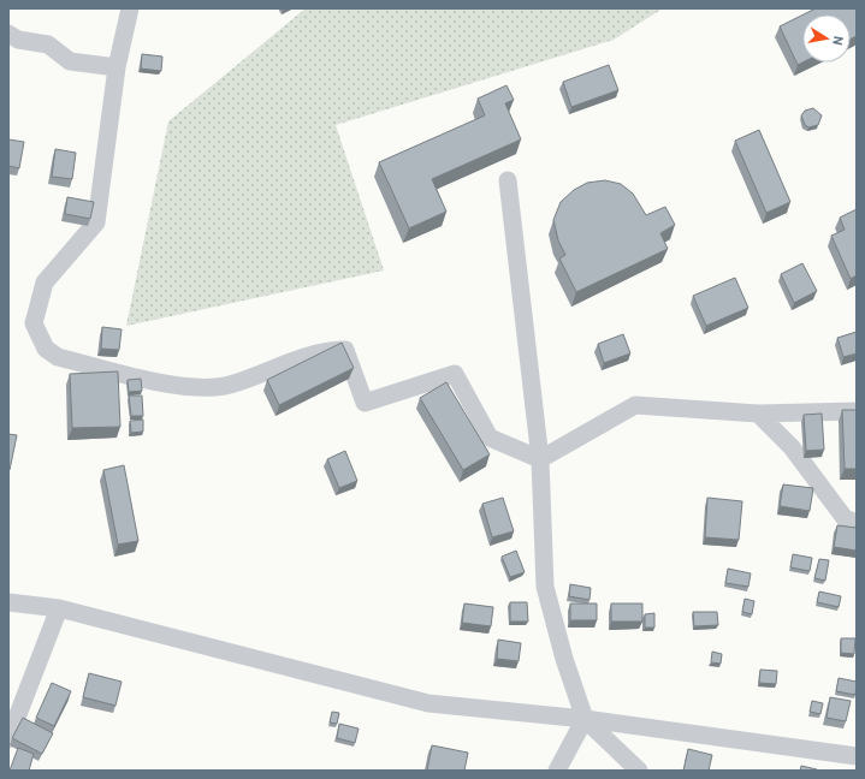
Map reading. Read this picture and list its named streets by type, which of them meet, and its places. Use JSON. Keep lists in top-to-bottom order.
{
  "north": "right"
}
